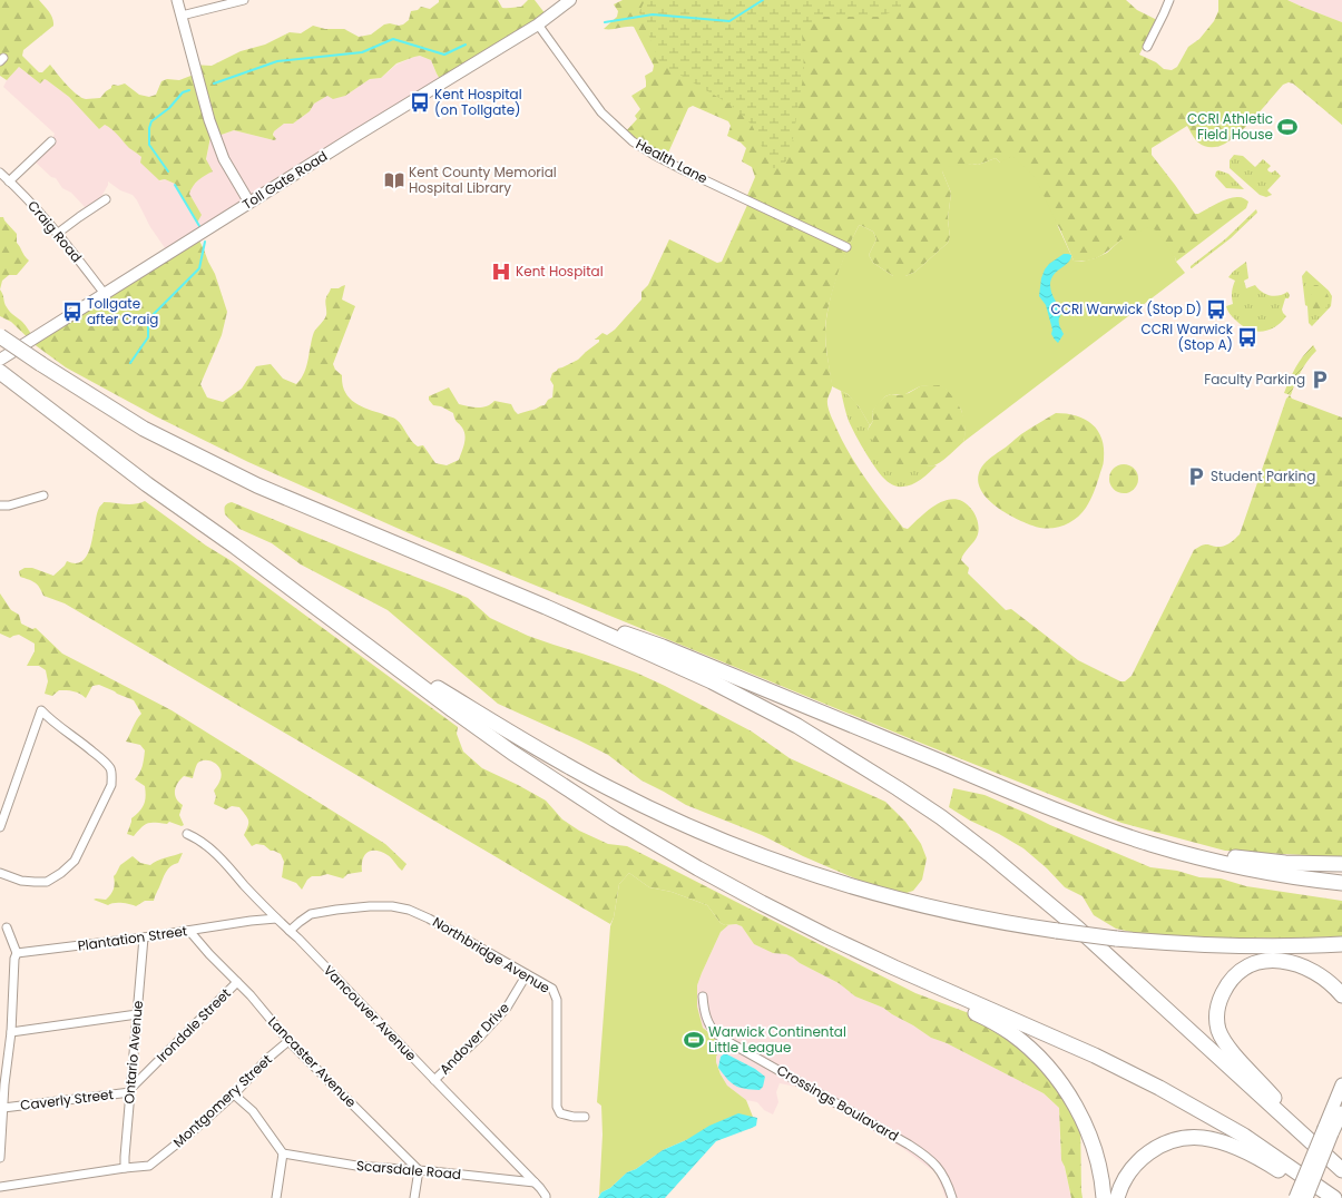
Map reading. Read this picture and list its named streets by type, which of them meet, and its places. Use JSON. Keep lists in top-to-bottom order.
{
  "streets": {
    "main road": ["Toll Gate Road"],
    "street": [
      "Health Lane",
      "Craig Road",
      "Plantation Street",
      "Northbridge Avenue",
      "Vancouver Avenue",
      "Irondale Street",
      "Andover Drive",
      "Ontario Avenue",
      "Lancaster Avenue",
      "Caverly Street",
      "Montgomery Street",
      "Crossings Boulavard",
      "Scarsdale Road"
    ]
  },
  "crossings": [
    ["Health Lane", "Toll Gate Road"],
    ["Toll Gate Road", "Craig Road"],
    ["Plantation Street", "Vancouver Avenue"],
    ["Plantation Street", "Ontario Avenue"],
    ["Plantation Street", "Lancaster Avenue"],
    ["Northbridge Avenue", "Vancouver Avenue"],
    ["Northbridge Avenue", "Andover Drive"],
    ["Vancouver Avenue", "Andover Drive"],
    ["Vancouver Avenue", "Scarsdale Road"],
    ["Irondale Street", "Ontario Avenue"],
    ["Irondale Street", "Lancaster Avenue"],
    ["Irondale Street", "Caverly Street"],
    ["Ontario Avenue", "Caverly Street"],
    ["Ontario Avenue", "Montgomery Street"],
    ["Lancaster Avenue", "Montgomery Street"],
    ["Lancaster Avenue", "Scarsdale Road"]
  ],
  "places": {
    "bus stop": [
      "Kent Hospital (on Tollgate)",
      "CCRI Warwick (Stop D)",
      "Tollgate after Craig",
      "CCRI Warwick (Stop A)"
    ],
    "sports": ["CCRI Athletic Field House", "Warwick Continental Little League"],
    "library": ["Kent County Memorial Hospital Library"],
    "hospital": ["Kent Hospital"],
    "parking": ["Faculty Parking", "Student Parking"]
  }
}
